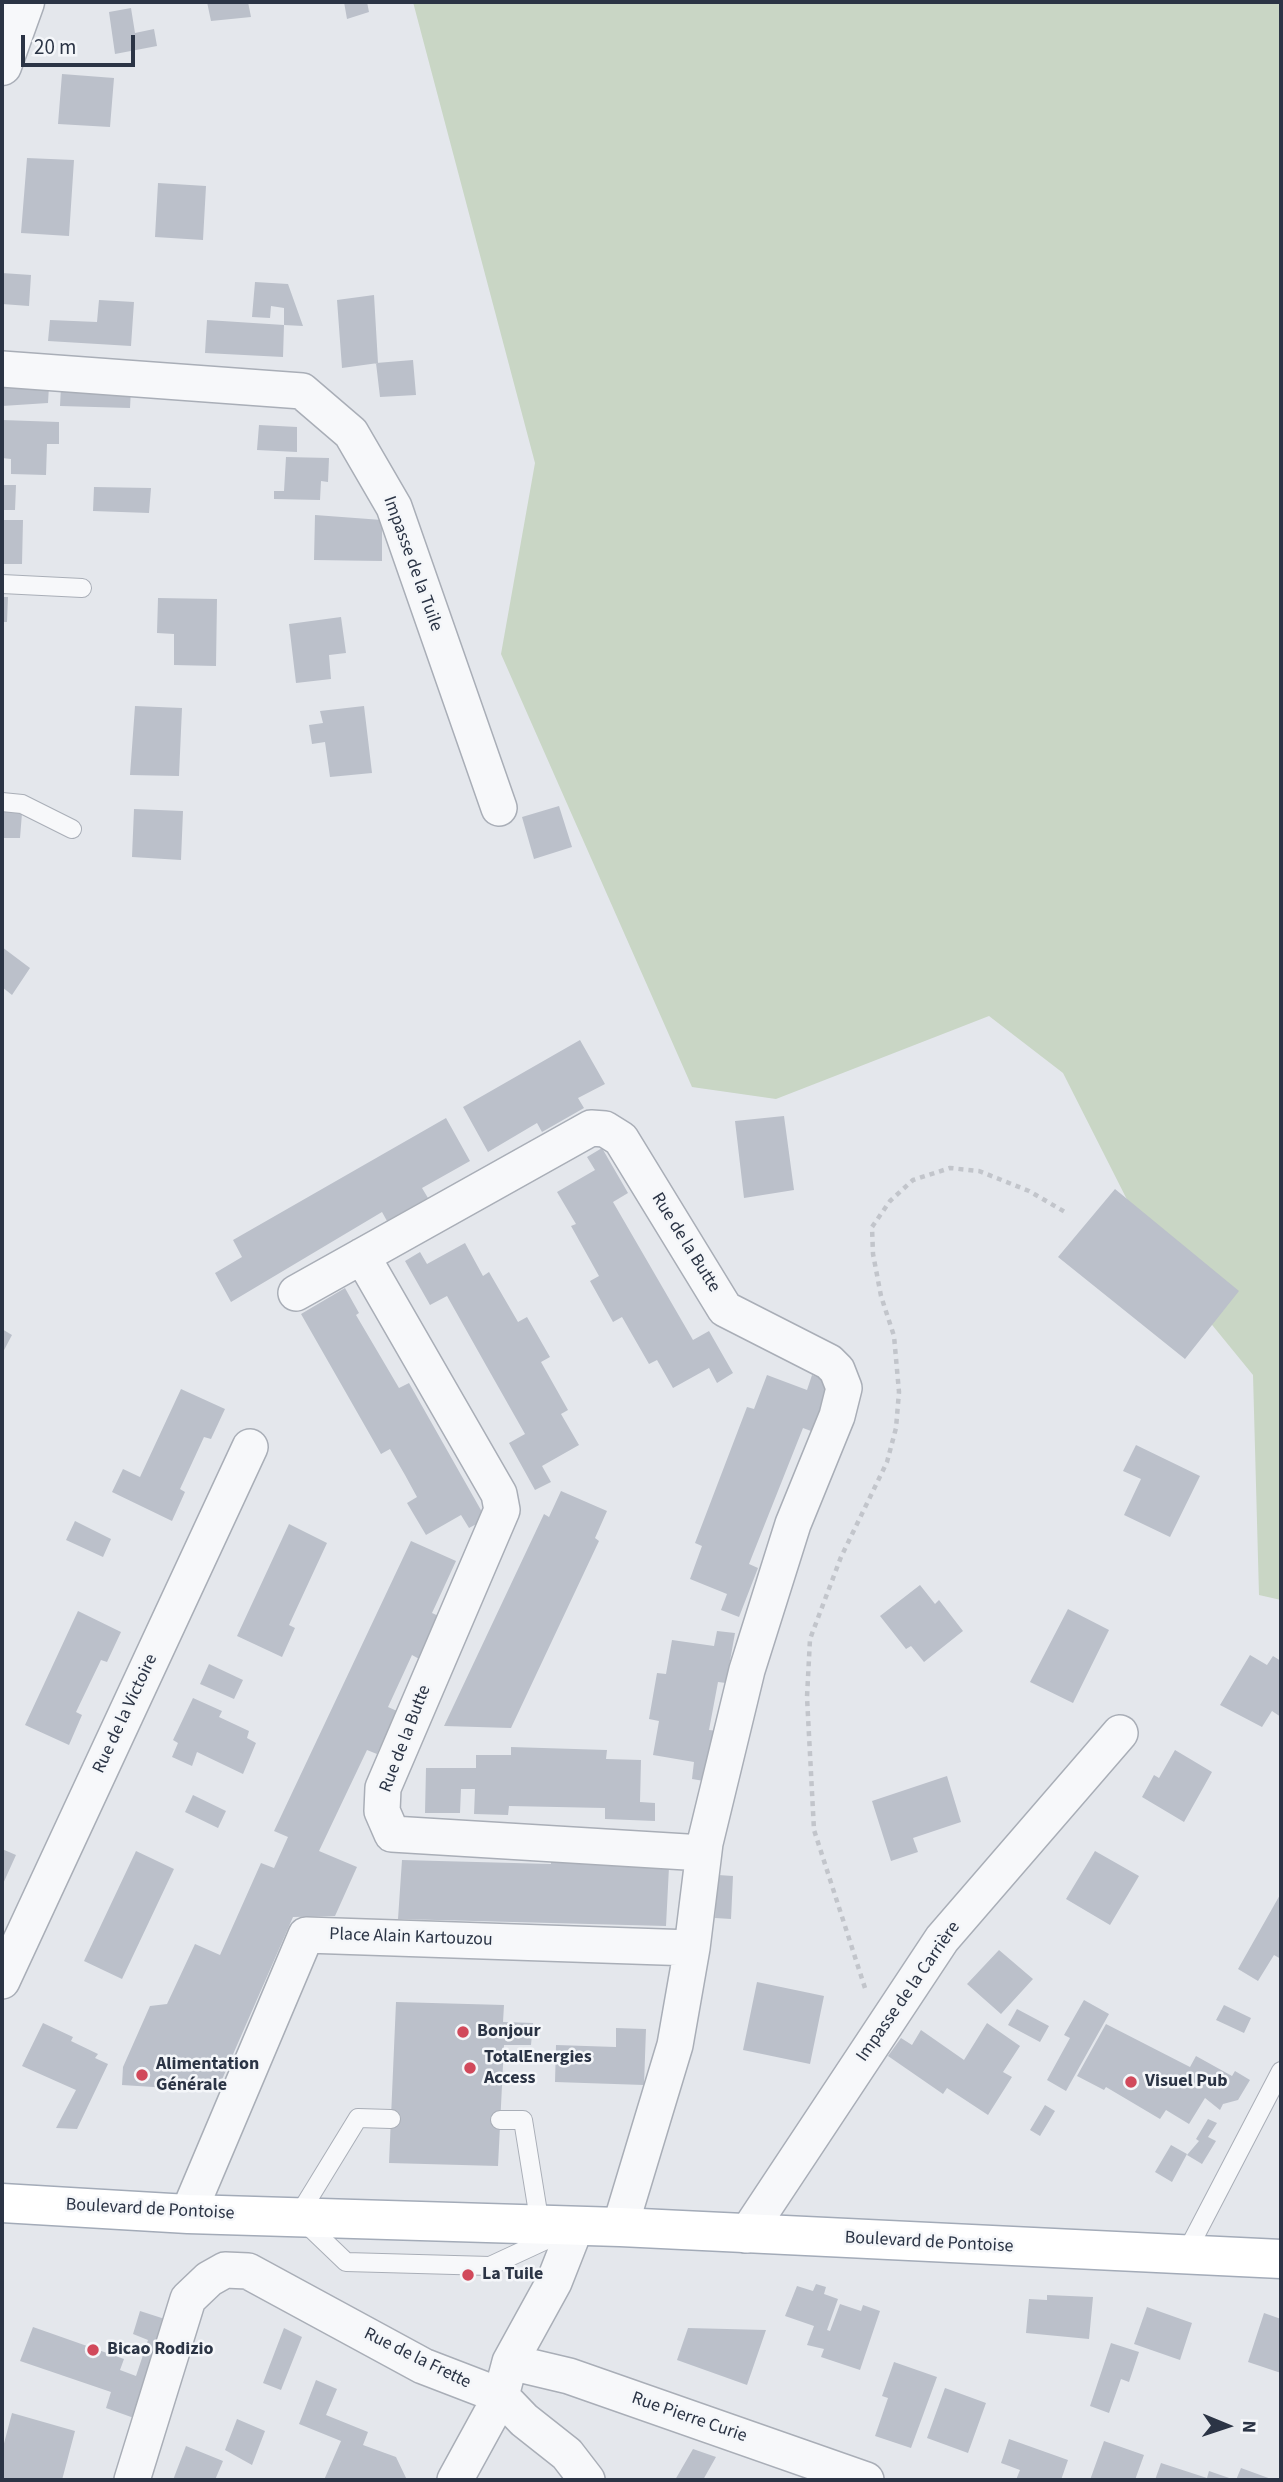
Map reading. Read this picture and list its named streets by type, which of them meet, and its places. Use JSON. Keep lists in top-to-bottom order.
{
  "streets": {
    "main road": ["Boulevard de Pontoise"],
    "street": [
      "Impasse de la Tuile",
      "Rue de la Butte",
      "Rue de la Victoire",
      "Place Alain Kartouzou",
      "Impasse de la Carrière",
      "Rue de la Frette",
      "Rue Pierre Curie"
    ]
  },
  "crossings": [
    ["Rue de la Butte", "Place Alain Kartouzou"],
    ["Rue de la Butte", "Boulevard de Pontoise"],
    ["Place Alain Kartouzou", "Boulevard de Pontoise"],
    ["Impasse de la Carrière", "Boulevard de Pontoise"]
  ],
  "places": [
    "Bonjour",
    "TotalEnergies Access",
    "Alimentation Générale",
    "Visuel Pub",
    "La Tuile",
    "Bicao Rodizio"
  ],
  "scale_bar": "20 m",
  "north": "right"
}
